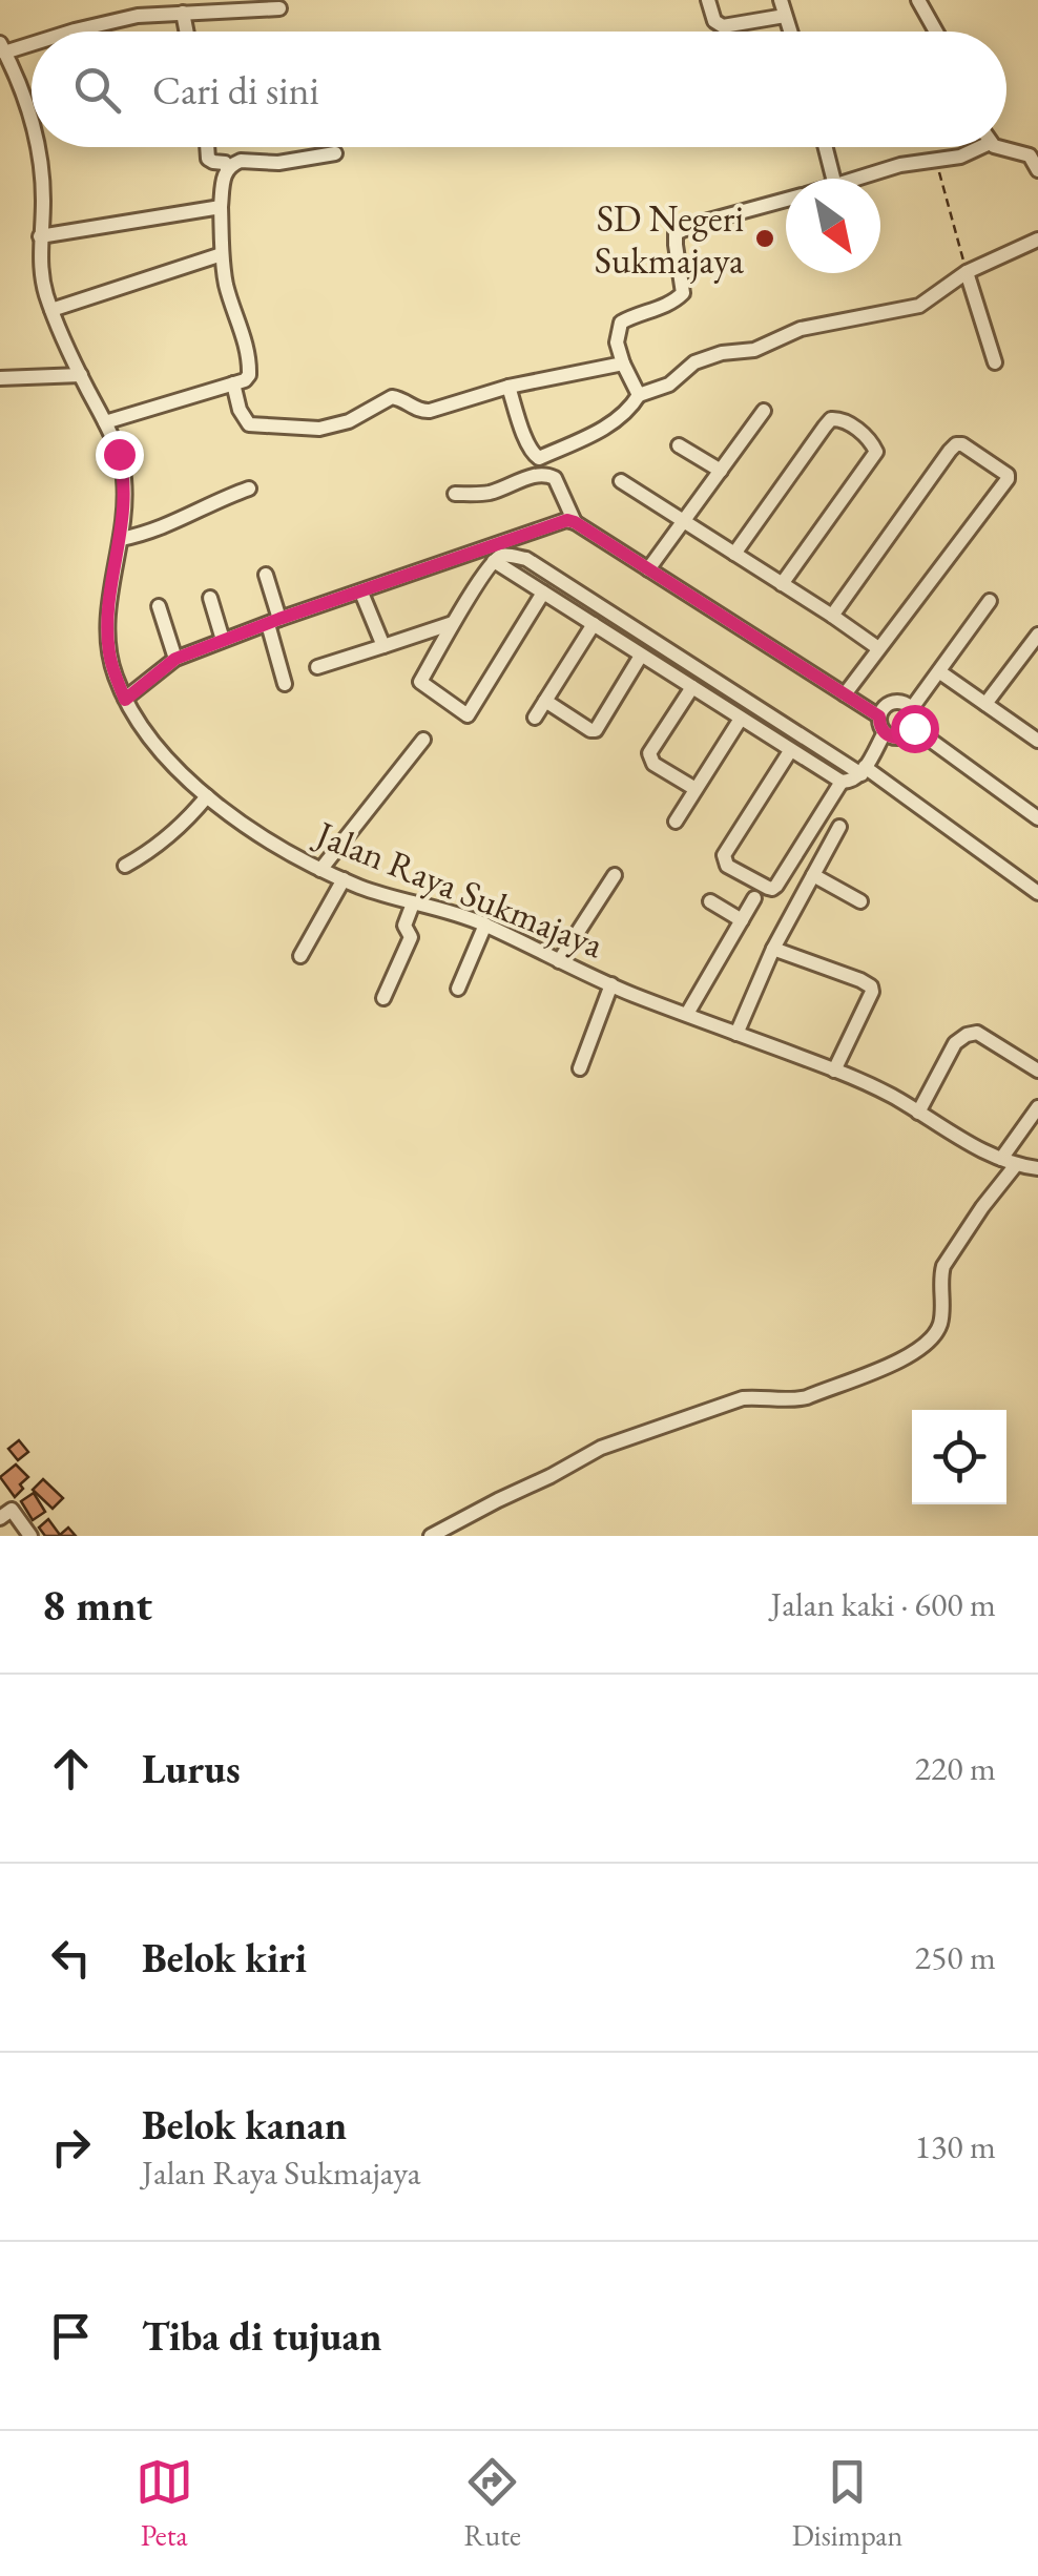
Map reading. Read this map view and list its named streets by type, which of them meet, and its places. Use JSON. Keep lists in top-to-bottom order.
{
  "streets": {
    "street": ["Jalan Raya Sukmajaya"]
  },
  "places": ["SD Negeri Sukmajaya"],
  "north": "bottom right",
  "page": {
    "search": "Cari di sini",
    "heading": ["8 mnt", "Jalan kaki · 600 m"],
    "list": [
      ["Lurus", "220 m"],
      ["Belok kiri", "250 m"],
      ["Belok kanan", "Jalan Raya Sukmajaya", "130 m"],
      "Tiba di tujuan"
    ],
    "nav": ["Peta", "Rute", "Disimpan"]
  }
}
